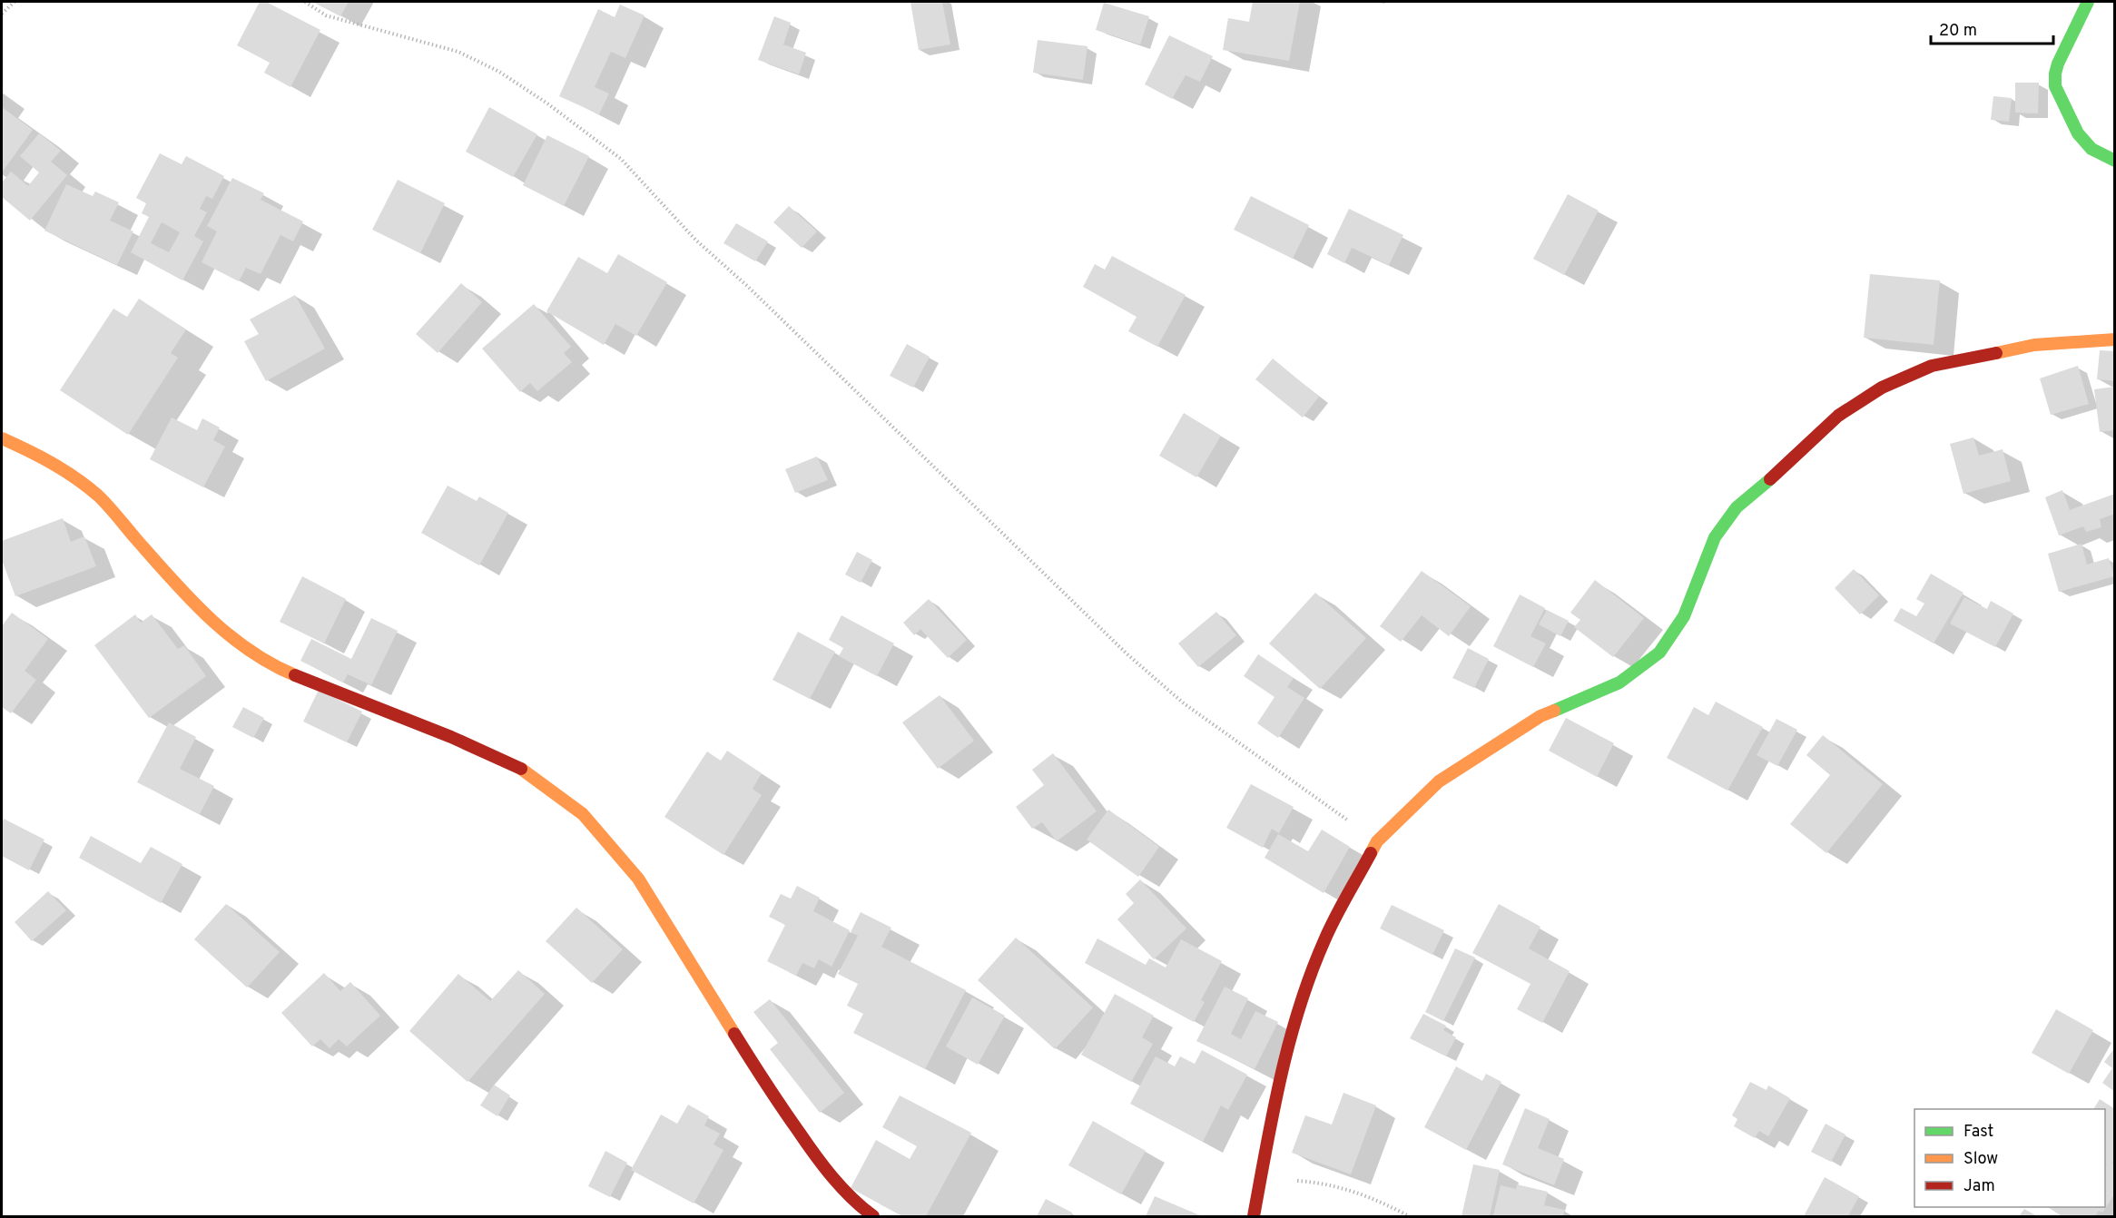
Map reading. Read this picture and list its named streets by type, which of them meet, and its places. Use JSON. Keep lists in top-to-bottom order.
{
  "legend": ["Fast", "Slow", "Jam"],
  "scale_bar": "20 m"
}
